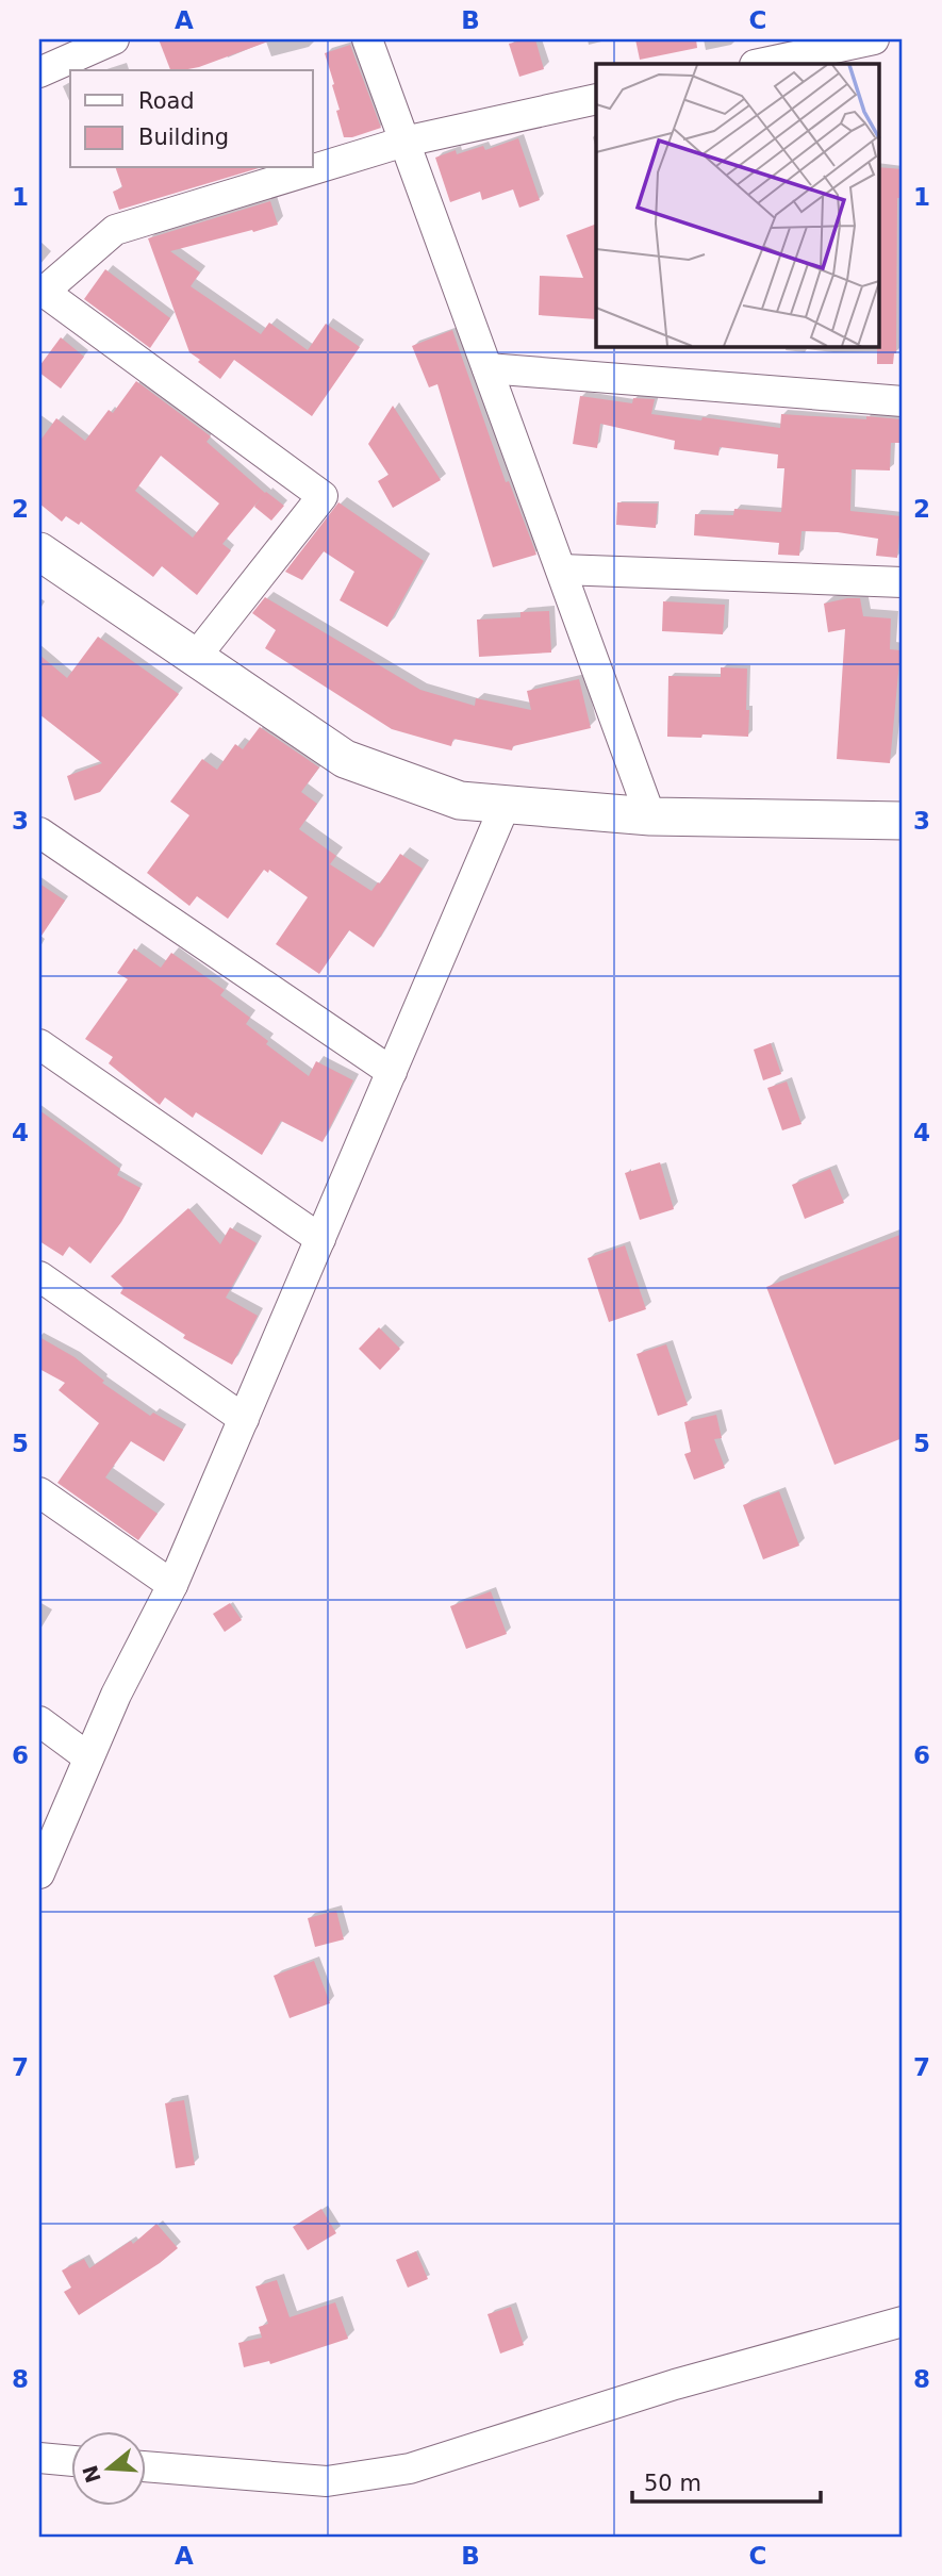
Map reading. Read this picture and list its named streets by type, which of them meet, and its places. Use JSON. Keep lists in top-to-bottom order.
{
  "legend": ["Road", "Building"],
  "scale_bar": "50 m",
  "north": "left",
  "grid": {
    "columns": ["A", "B", "C"],
    "rows": [
      "1",
      "2",
      "3",
      "4",
      "5",
      "6",
      "7",
      "8"
    ]
  }
}
